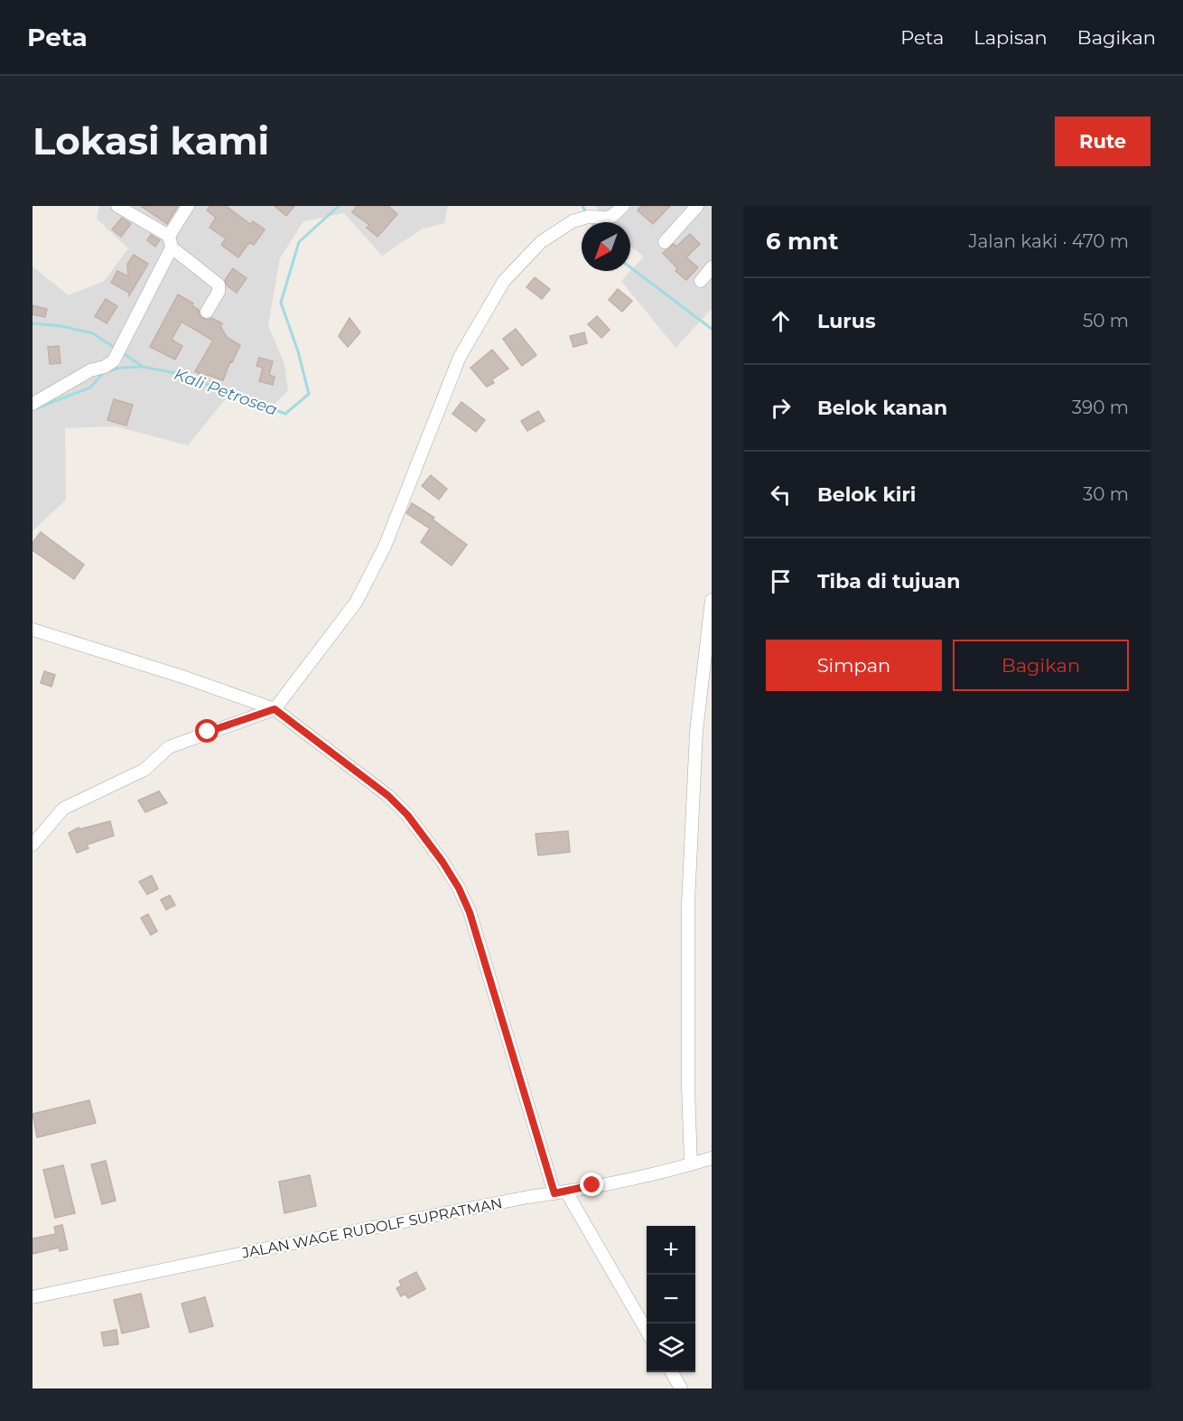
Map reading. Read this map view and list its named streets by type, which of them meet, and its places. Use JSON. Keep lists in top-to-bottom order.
{
  "streets": {
    "street": ["JALAN WAGE RUDOLF SUPRATMAN"]
  },
  "water": ["Kali Petrosea"],
  "north": "bottom left",
  "page": {
    "header": "Peta",
    "nav": ["Peta", "Lapisan", "Bagikan"],
    "buttons": [
      "Rute",
      ["Simpan", "Bagikan"]
    ],
    "title": "Lokasi kami",
    "heading": ["6 mnt", "Jalan kaki · 470 m"],
    "list": [
      ["Lurus", "50 m"],
      ["Belok kanan", "390 m"],
      ["Belok kiri", "30 m"],
      "Tiba di tujuan"
    ],
    "map_buttons": ["+", "−"]
  }
}
